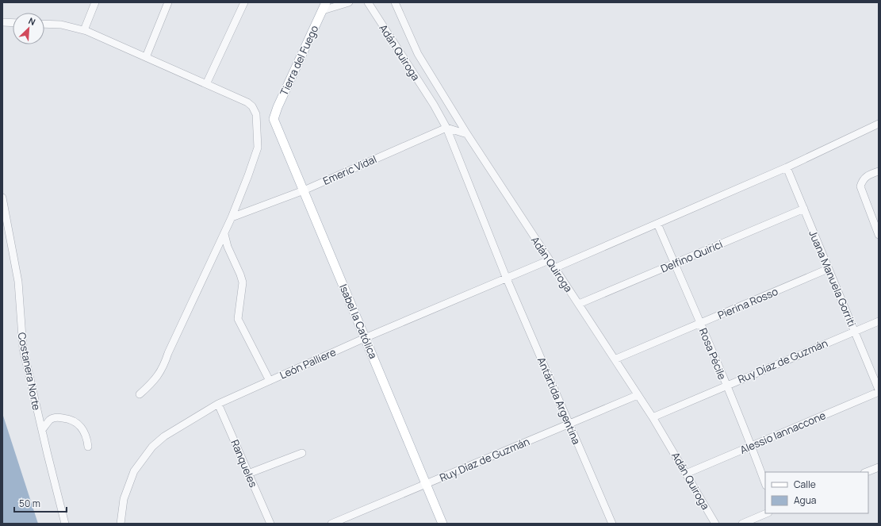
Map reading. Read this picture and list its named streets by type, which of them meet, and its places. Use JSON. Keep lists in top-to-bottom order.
{
  "streets": {
    "main road": ["Tierra del Fuego", "Isabel la Católica"],
    "street": [
      "Adán Quiroga",
      "Emeric Vidal",
      "Delfino Quirici",
      "Juana Manuela Gorriti",
      "Pierina Rosso",
      "Rosa Pécile",
      "Ruy Díaz de Guzmán",
      "León Palliere",
      "Costanera Norte",
      "Antártida Argentina",
      "Alessio Iannaccone",
      "Ranqueles"
    ]
  },
  "crossings": [
    ["Adán Quiroga", "Emeric Vidal"],
    ["Adán Quiroga", "Delfino Quirici"],
    ["Adán Quiroga", "Pierina Rosso"],
    ["Adán Quiroga", "Ruy Díaz de Guzmán"],
    ["Adán Quiroga", "León Palliere"],
    ["Adán Quiroga", "Antártida Argentina"],
    ["Adán Quiroga", "Alessio Iannaccone"],
    ["Tierra del Fuego", "Isabel la Católica"],
    ["Emeric Vidal", "Isabel la Católica"],
    ["Delfino Quirici", "Juana Manuela Gorriti"],
    ["Delfino Quirici", "Rosa Pécile"],
    ["Juana Manuela Gorriti", "Pierina Rosso"],
    ["Juana Manuela Gorriti", "Ruy Díaz de Guzmán"],
    ["Juana Manuela Gorriti", "Alessio Iannaccone"],
    ["Pierina Rosso", "Rosa Pécile"],
    ["Isabel la Católica", "Ruy Díaz de Guzmán"],
    ["Isabel la Católica", "León Palliere"],
    ["Rosa Pécile", "Ruy Díaz de Guzmán"],
    ["Rosa Pécile", "Alessio Iannaccone"],
    ["Ruy Díaz de Guzmán", "Antártida Argentina"],
    ["León Palliere", "Antártida Argentina"],
    ["León Palliere", "Ranqueles"]
  ],
  "legend": ["Calle", "Agua"],
  "scale_bar": "50 m",
  "north": "top right"
}
